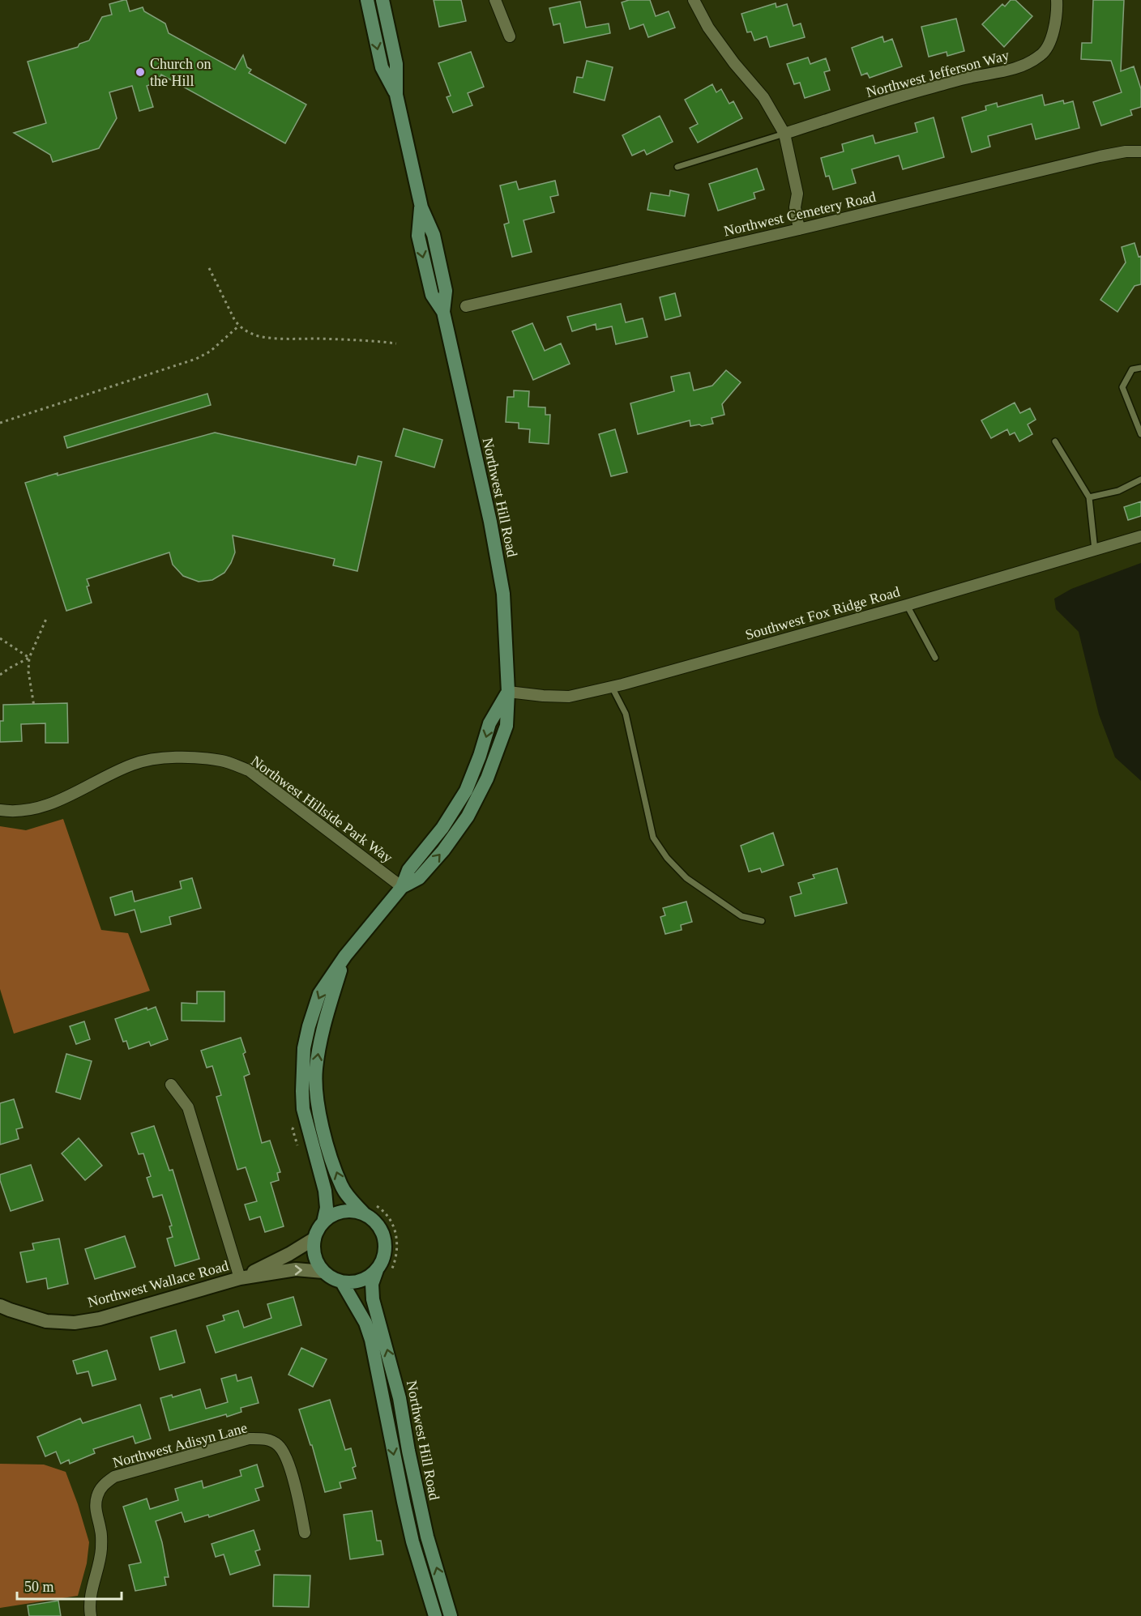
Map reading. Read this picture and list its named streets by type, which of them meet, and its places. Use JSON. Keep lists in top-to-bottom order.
{
  "streets": {
    "main road": ["Northwest Hill Road"],
    "street": [
      "Northwest Jefferson Way",
      "Northwest Cemetery Road",
      "Southwest Fox Ridge Road",
      "Northwest Hillside Park Way",
      "Northwest Wallace Road",
      "Northwest Adisyn Lane"
    ]
  },
  "crossings": [
    ["Northwest Hill Road", "Southwest Fox Ridge Road"],
    ["Northwest Hill Road", "Northwest Wallace Road"]
  ],
  "places": ["Church on the Hill"],
  "scale_bar": "50 m"
}
